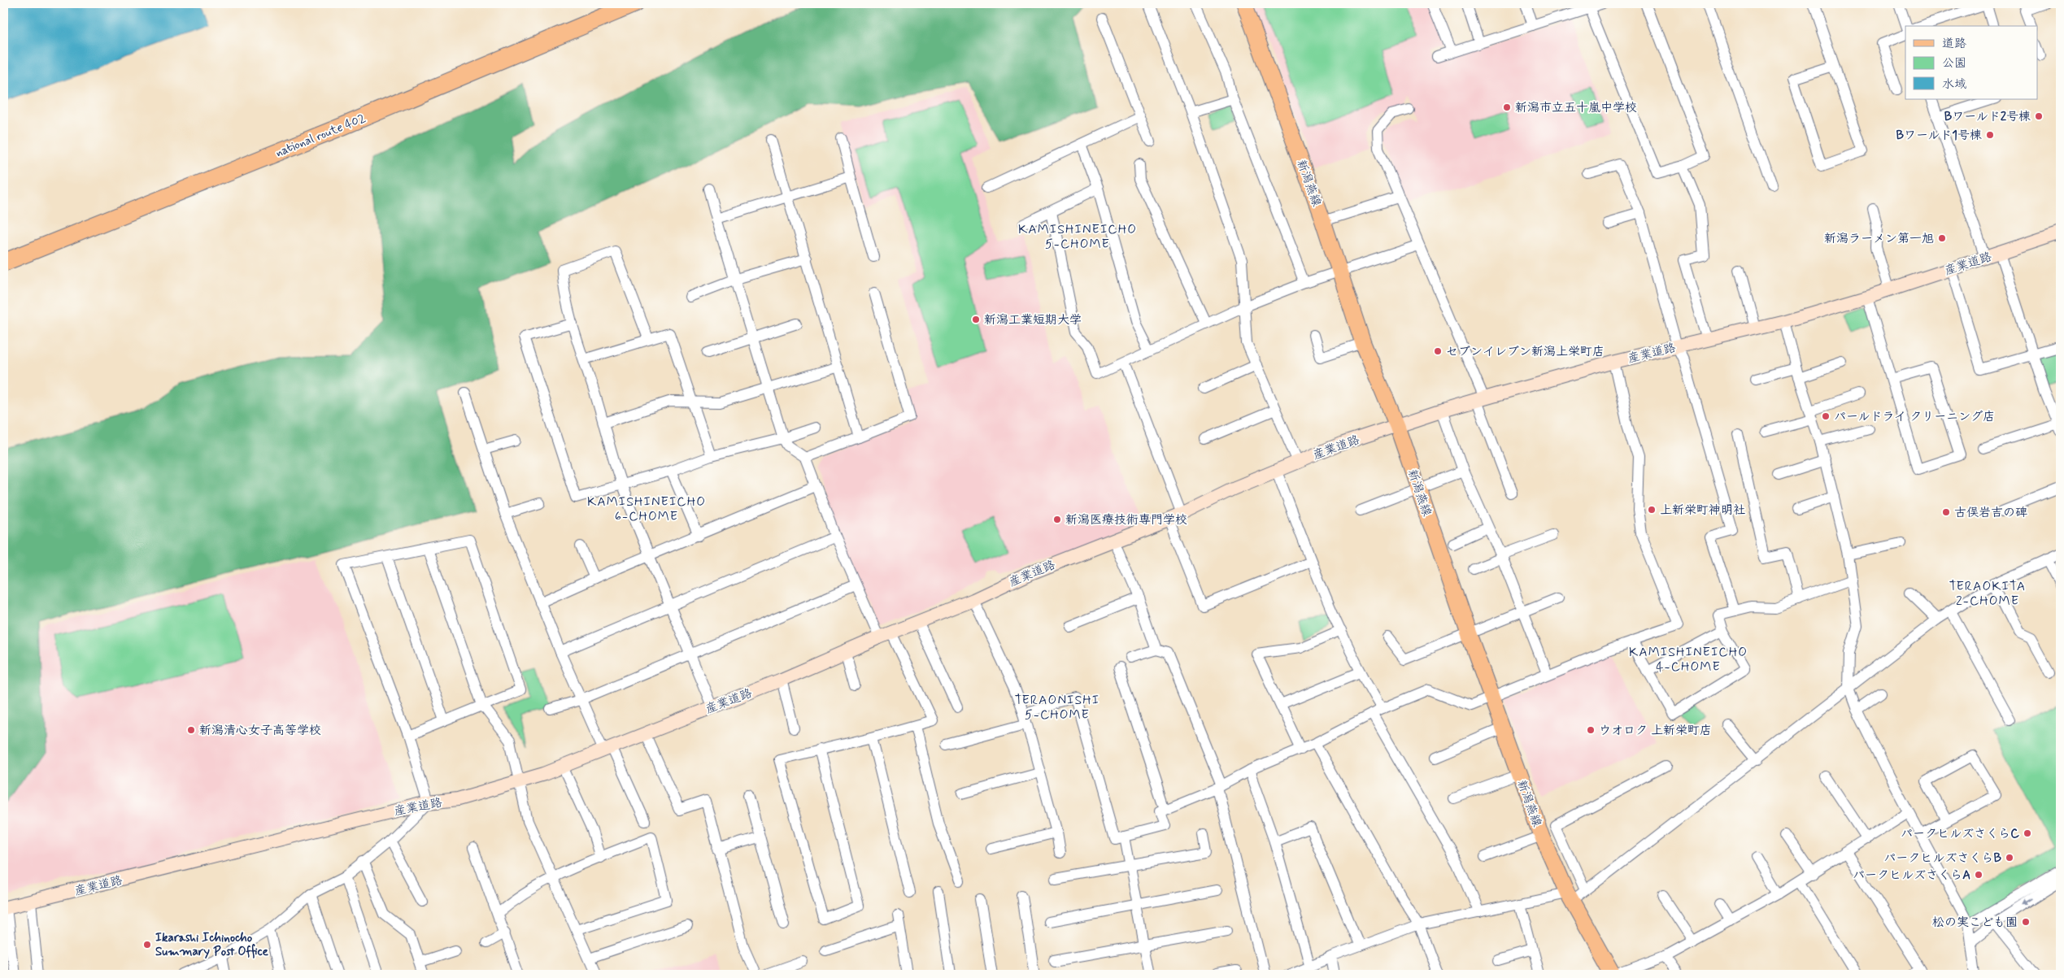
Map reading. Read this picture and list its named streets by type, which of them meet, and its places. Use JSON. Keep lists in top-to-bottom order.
{
  "streets": {
    "highway": ["national route 402"],
    "main road": ["新潟燕線"],
    "street": ["産業道路"]
  },
  "crossings": [
    ["新潟燕線", "産業道路"]
  ],
  "districts": [
    "KAMISHINEICHO 5-CHOME",
    "KAMISHINEICHO 6-CHOME",
    "TERAOKITA 2-CHOME",
    "KAMISHINEICHO 4-CHOME",
    "TERAONISHI 5-CHOME"
  ],
  "places": [
    "新潟市立五十嵐中学校",
    "Bワールド2号棟",
    "Bワールド1号棟",
    "新潟ラーメン第一旭",
    "新潟工業短期大学",
    "セブンイレブン新潟上栄町店",
    "パールドライ クリーニング店",
    "上新栄町神明社",
    "古俣岩吉の碑",
    "新潟医療技術専門学校",
    "新潟清心女子高等学校",
    "ウオロク 上新栄町店",
    "パークヒルズさくらC",
    "パークヒルズさくらB",
    "パークヒルズさくらA",
    "松の実こども園",
    "Ikarashi Ichinocho Summary Post Office"
  ],
  "legend": ["道路", "公園", "水域"]
}
